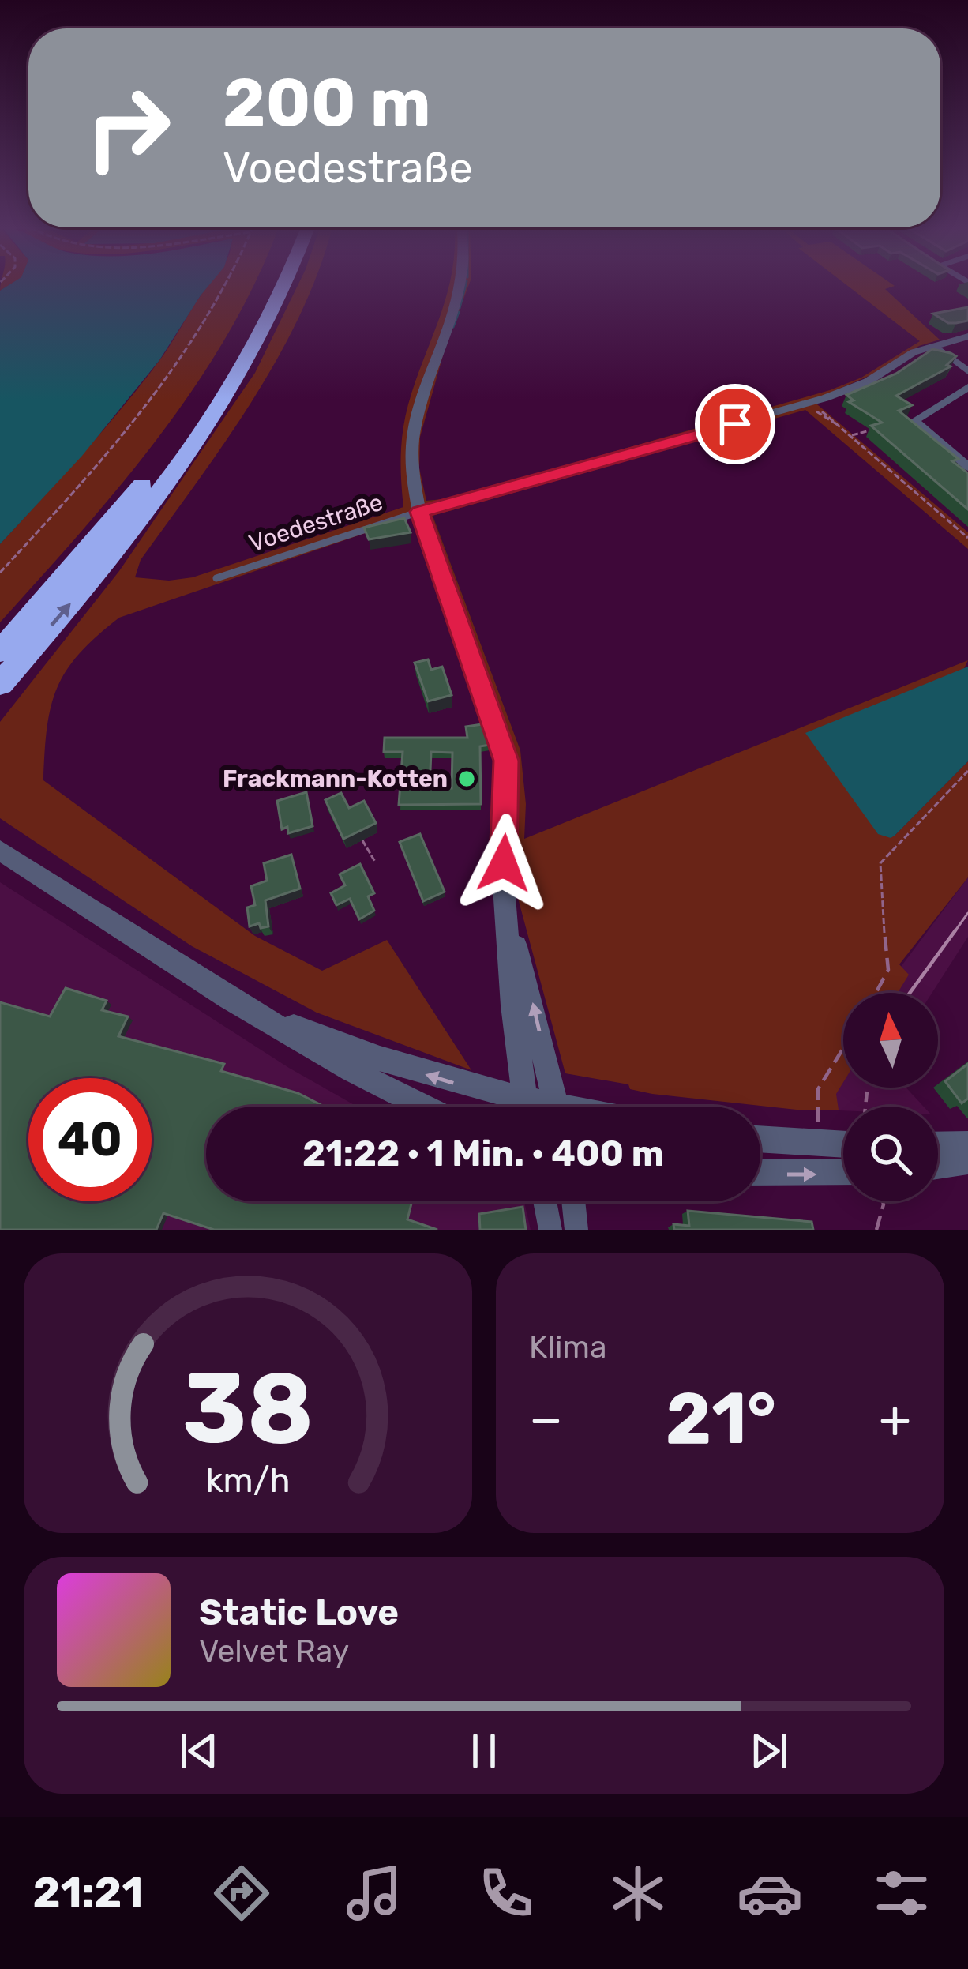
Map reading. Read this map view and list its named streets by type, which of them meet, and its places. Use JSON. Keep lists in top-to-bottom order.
{
  "streets": {
    "street": ["Voedestraße"]
  },
  "places": ["Frackmann-Kotten"],
  "north": "top",
  "page": {
    "turn": ["200 m", "Voedestraße"],
    "limit": "40",
    "trip": "21:22 · 1 Min. · 400 m",
    "tile": "Klima",
    "heat": ["−", "21°", "+"],
    "song": ["Static Love", "Velvet Ray"],
    "tabs": "21:21",
    "gauge": ["38", "km/h"]
  }
}
